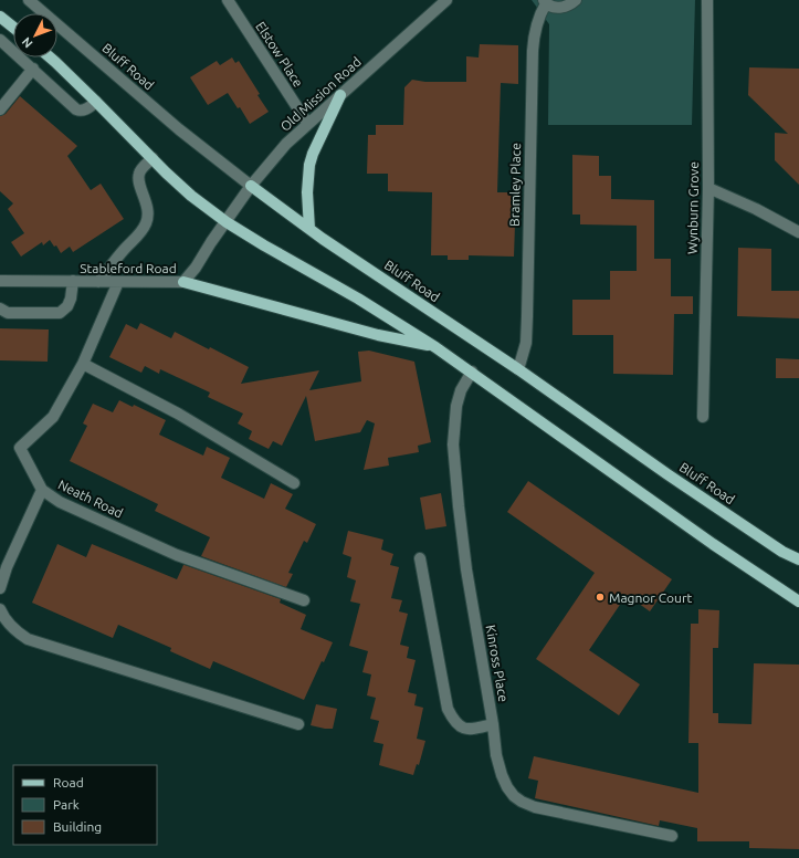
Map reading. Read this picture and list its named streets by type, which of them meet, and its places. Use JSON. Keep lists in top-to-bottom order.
{
  "streets": {
    "main road": ["Bluff Road"],
    "street": [
      "Elstow Place",
      "Old Mission Road",
      "Bramley Place",
      "Wynburn Grove",
      "Stableford Road",
      "Neath Road",
      "Kinross Place"
    ]
  },
  "crossings": [
    ["Elstow Place", "Old Mission Road"],
    ["Bluff Road", "Old Mission Road"],
    ["Bluff Road", "Bramley Place"],
    ["Old Mission Road", "Stableford Road"],
    ["Stableford Road", "Neath Road"]
  ],
  "places": ["Magnor Court"],
  "legend": ["Road", "Park", "Building"],
  "north": "bottom left"
}
